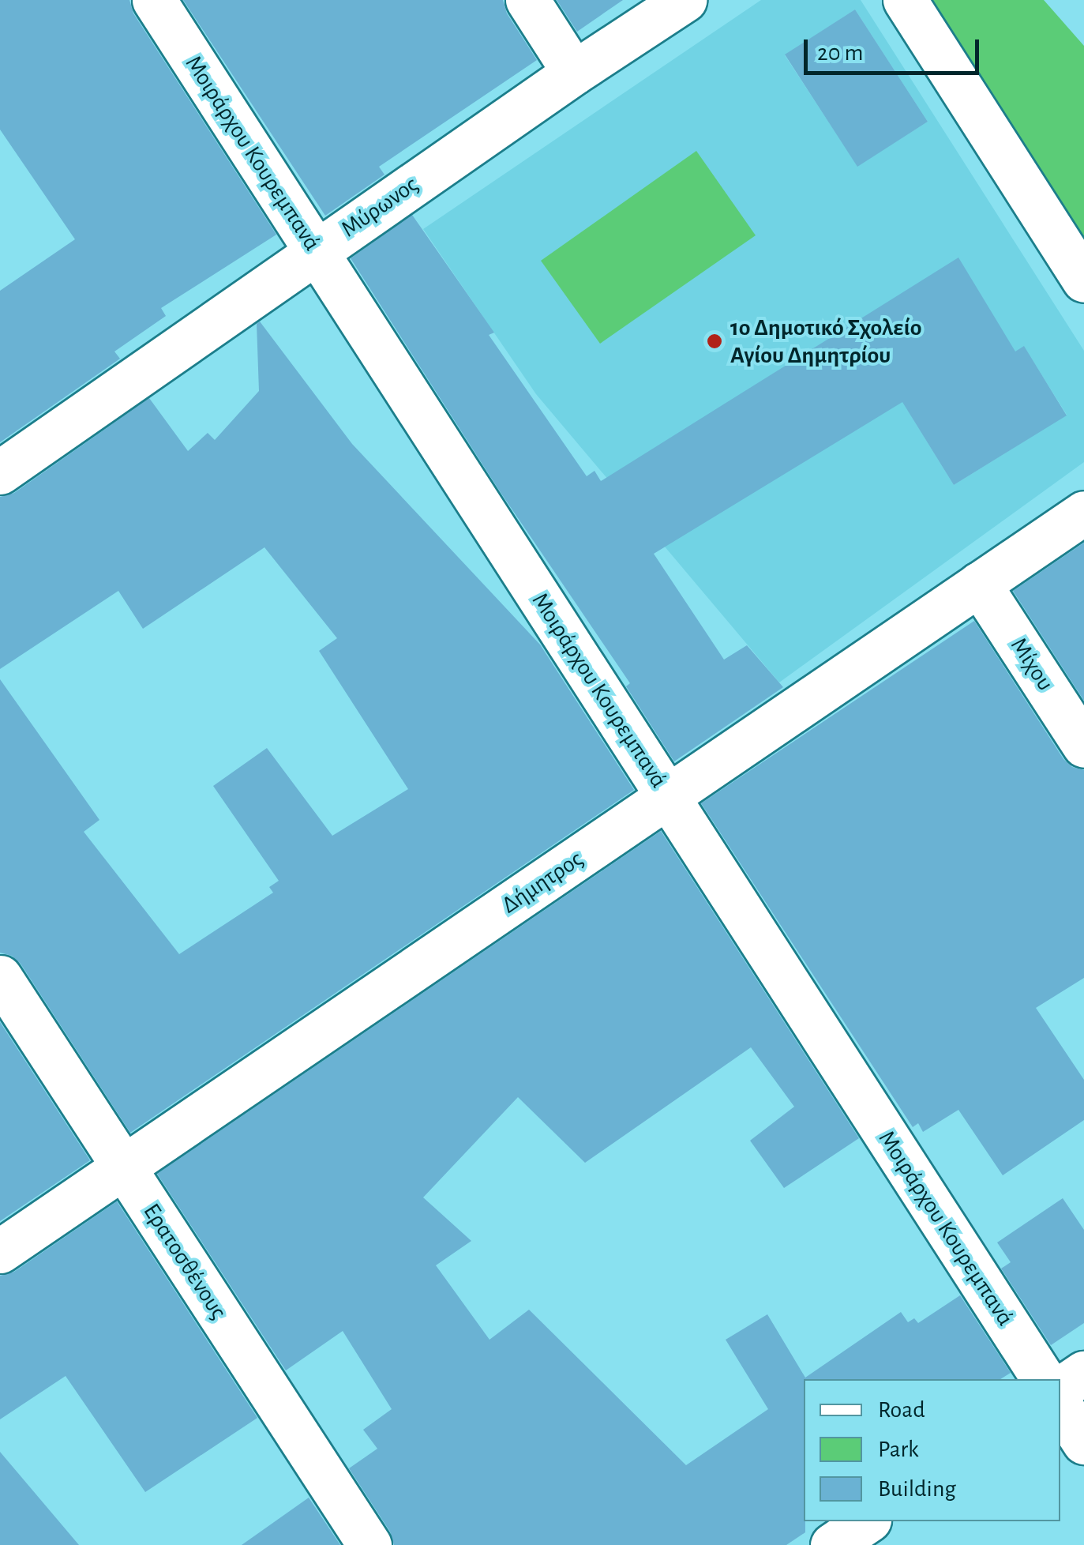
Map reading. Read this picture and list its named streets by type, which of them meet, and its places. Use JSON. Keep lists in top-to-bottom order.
{
  "streets": {
    "street": [
      "Μοιράρχου Κουρεμπανά",
      "Μύρωνος",
      "Μίχου",
      "Δήμητρος",
      "Ερατοσθένους"
    ]
  },
  "crossings": [
    ["Μοιράρχου Κουρεμπανά", "Μύρωνος"],
    ["Μοιράρχου Κουρεμπανά", "Δήμητρος"],
    ["Μίχου", "Δήμητρος"],
    ["Δήμητρος", "Ερατοσθένους"]
  ],
  "places": ["1ο Δημοτικό Σχολείο Αγίου Δημητρίου"],
  "legend": ["Road", "Park", "Building"],
  "scale_bar": "20 m"
}
